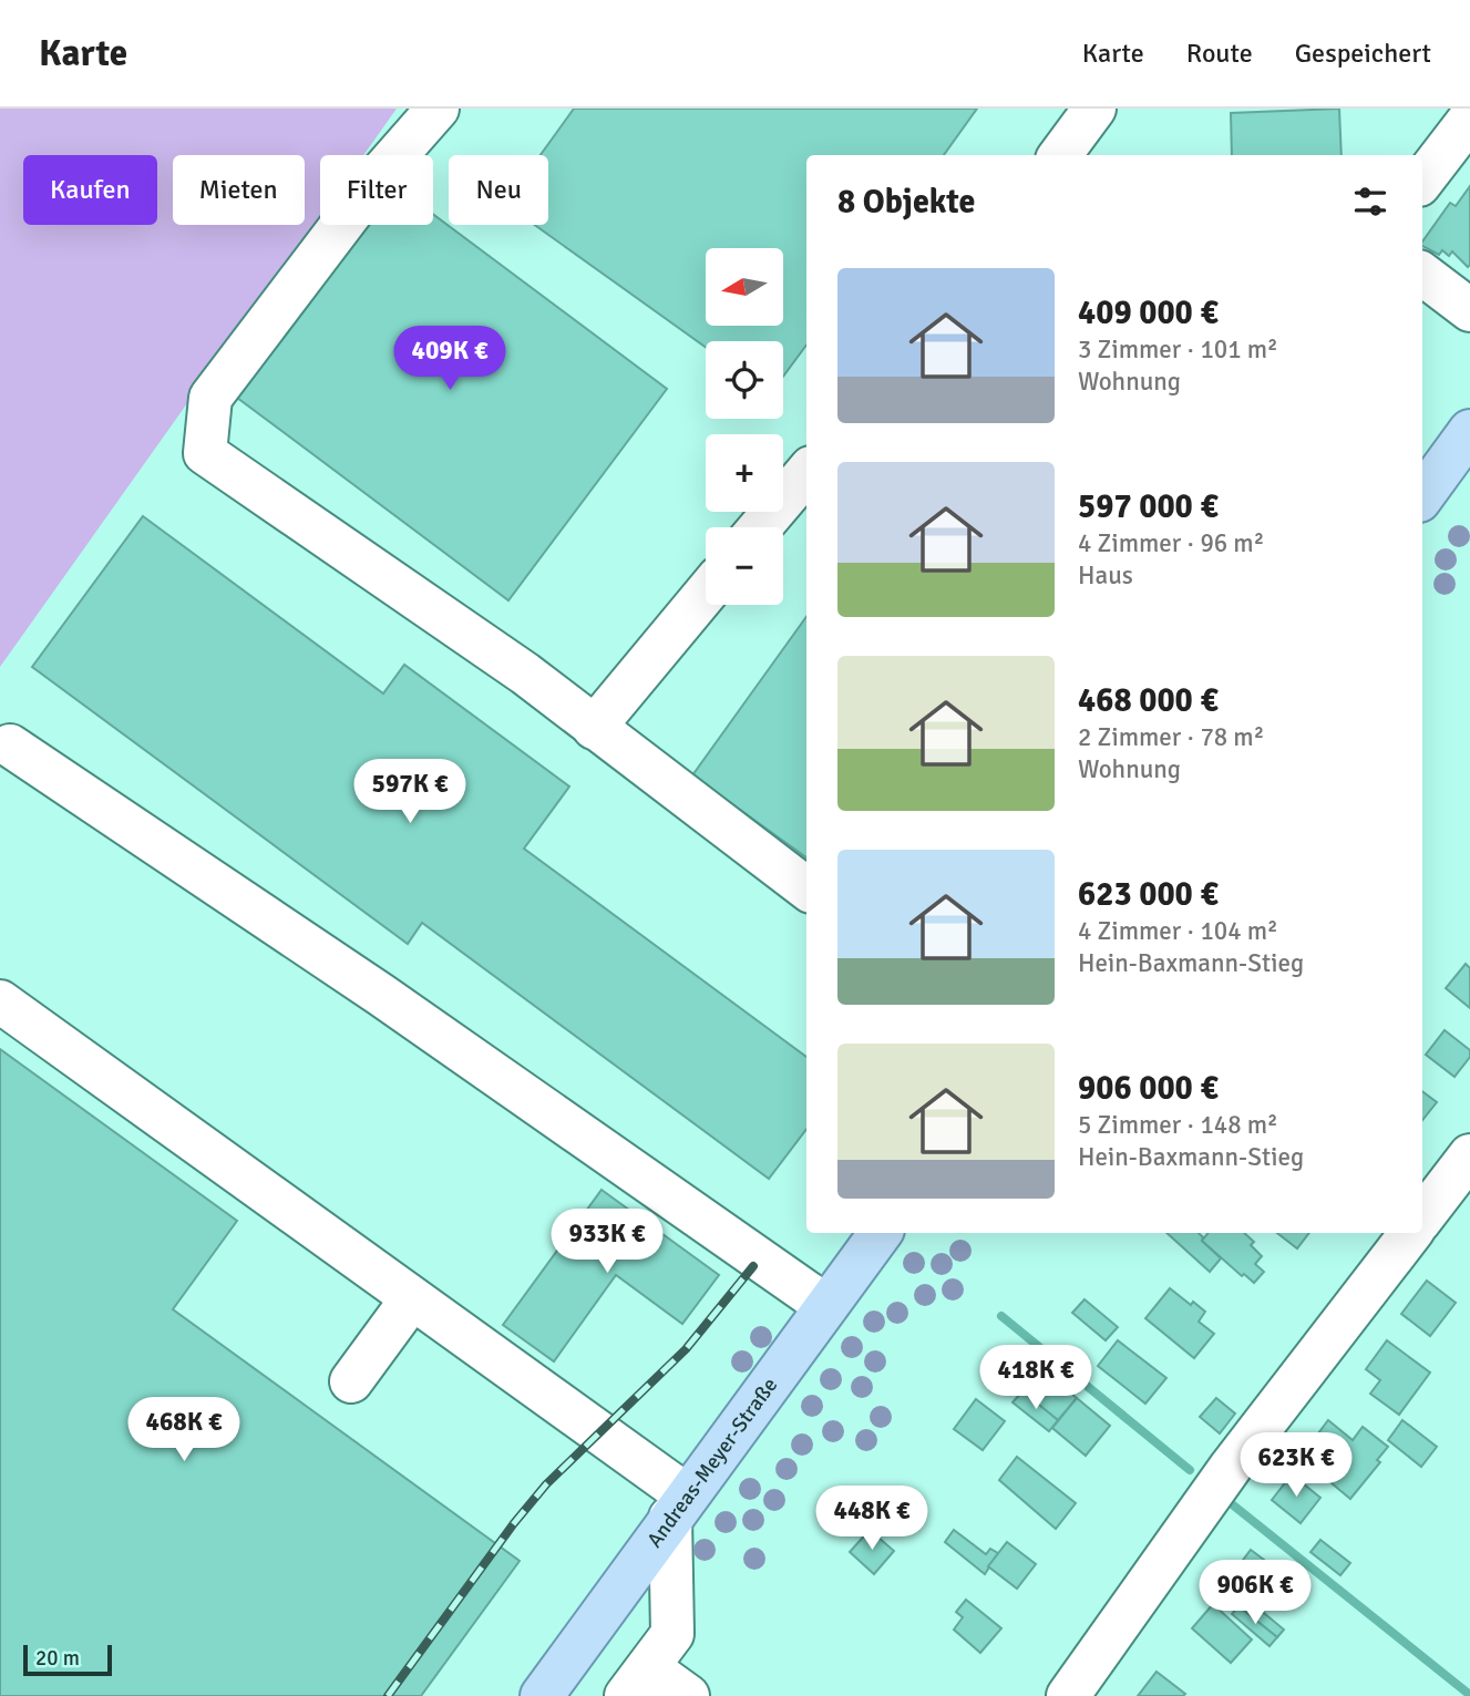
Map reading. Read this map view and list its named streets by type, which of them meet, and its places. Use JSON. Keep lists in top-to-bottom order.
{
  "streets": {
    "main road": ["Andreas-Meyer-Straße"]
  },
  "scale_bar": "20 m",
  "north": "left",
  "page": {
    "header": "Karte",
    "nav": ["Karte", "Route", "Gespeichert"],
    "chip": [
      "Kaufen",
      "Mieten",
      "Filter",
      "Neu"
    ],
    "heading": "8 Objekte",
    "map_buttons": ["+", "−"],
    "list": [
      {
        "name": "409 000 €",
        "note": "3 Zimmer · 101 m² · Wohnung"
      },
      {
        "name": "597 000 €",
        "note": "4 Zimmer · 96 m² · Haus"
      },
      {
        "name": "468 000 €",
        "note": "2 Zimmer · 78 m² · Wohnung"
      },
      {
        "name": "623 000 €",
        "note": "4 Zimmer · 104 m² · Hein-Baxmann-Stieg"
      },
      {
        "name": "906 000 €",
        "note": "5 Zimmer · 148 m² · Hein-Baxmann-Stieg"
      }
    ],
    "price": [
      "409K €",
      "597K €",
      "933K €",
      "418K €",
      "468K €",
      "623K €",
      "448K €",
      "906K €"
    ],
    "scale": "20 m"
  }
}
